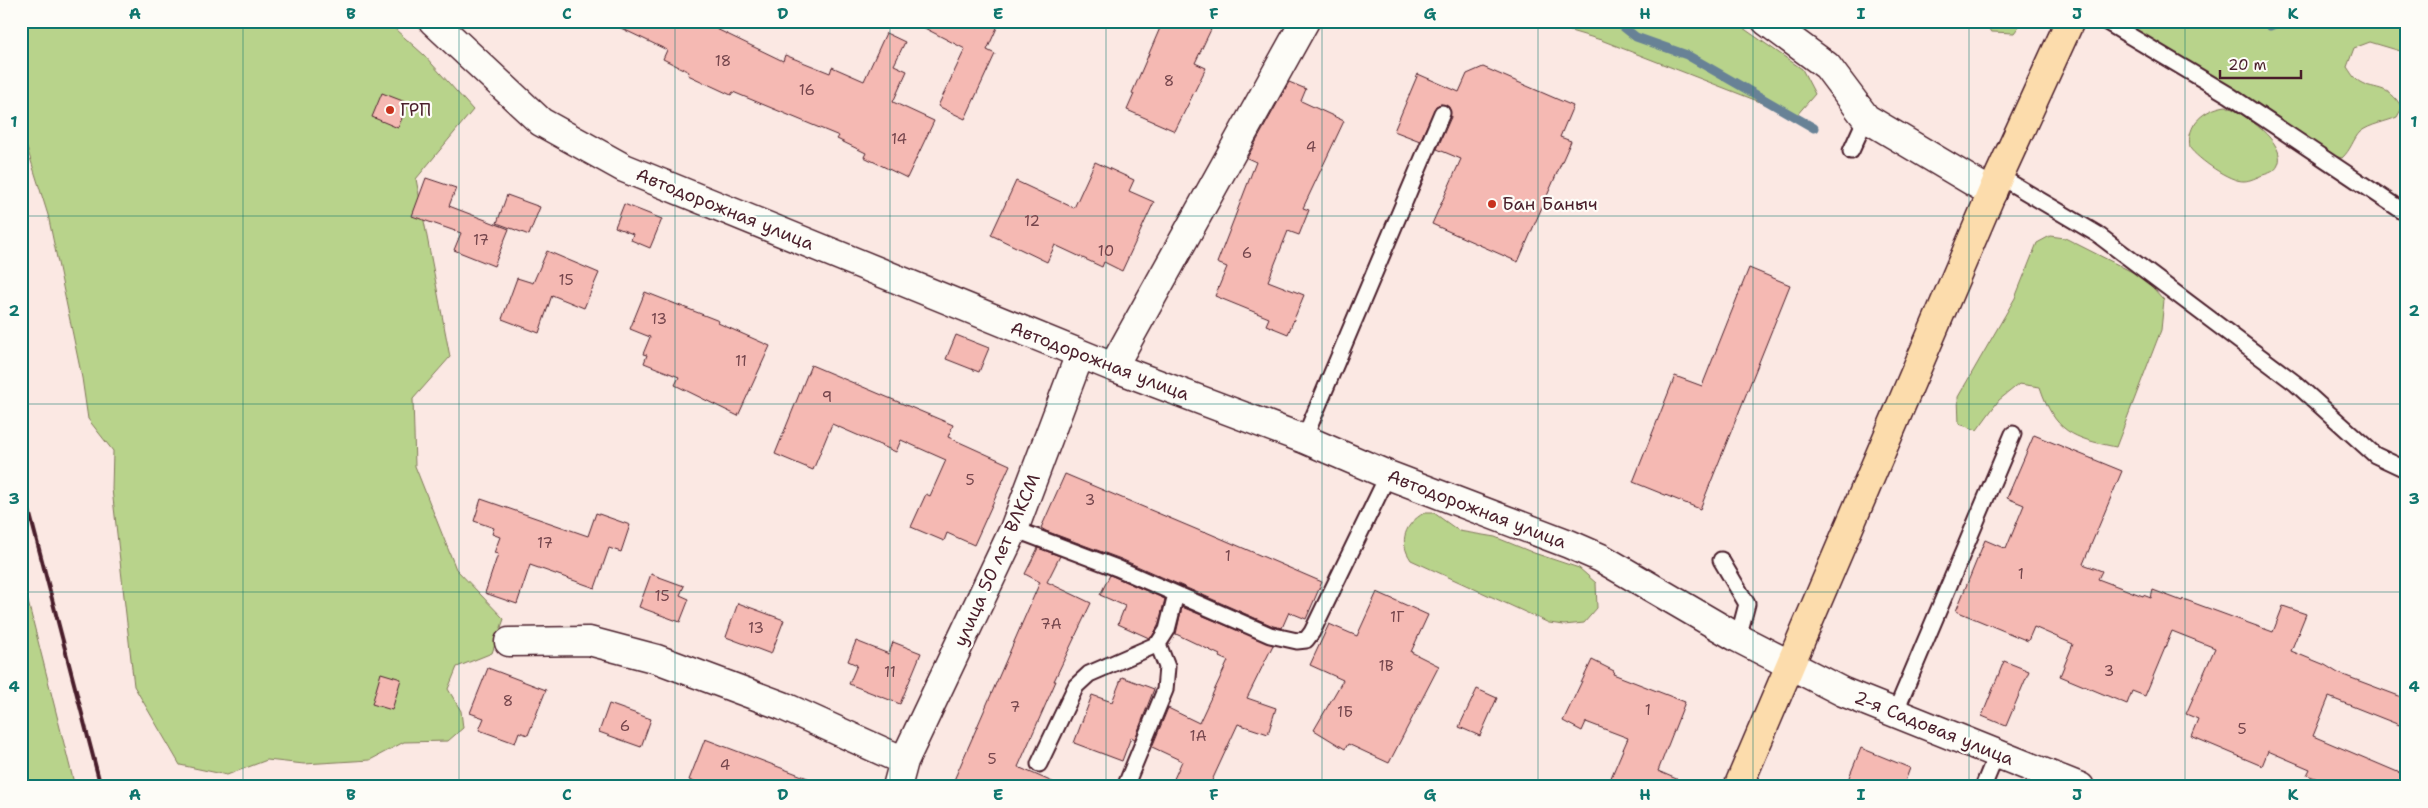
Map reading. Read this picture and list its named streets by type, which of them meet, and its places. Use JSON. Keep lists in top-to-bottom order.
{
  "streets": {
    "street": ["Автодорожная улица", "улица 50 лет ВЛКСМ", "2-я Садовая улица"]
  },
  "crossings": [
    ["Автодорожная улица", "улица 50 лет ВЛКСМ"],
    ["Автодорожная улица", "2-я Садовая улица"]
  ],
  "places": ["ГРП", "Бан Баныч"],
  "house_numbers": [
    "18",
    "8",
    "16",
    "14",
    "4",
    "12",
    "17",
    "10",
    "6",
    "15",
    "13",
    "11",
    "9",
    "5",
    "3",
    "17",
    "1",
    "1",
    "15",
    "1Г",
    "7А",
    "13",
    "1В",
    "3",
    "11",
    "8",
    "7",
    "1",
    "1Б",
    "6",
    "5",
    "1А",
    "5",
    "4"
  ],
  "scale_bar": "20 m",
  "grid": {
    "columns": [
      "A",
      "B",
      "C",
      "D",
      "E",
      "F",
      "G",
      "H",
      "I",
      "J",
      "K"
    ],
    "rows": [
      "1",
      "2",
      "3",
      "4"
    ]
  }
}
